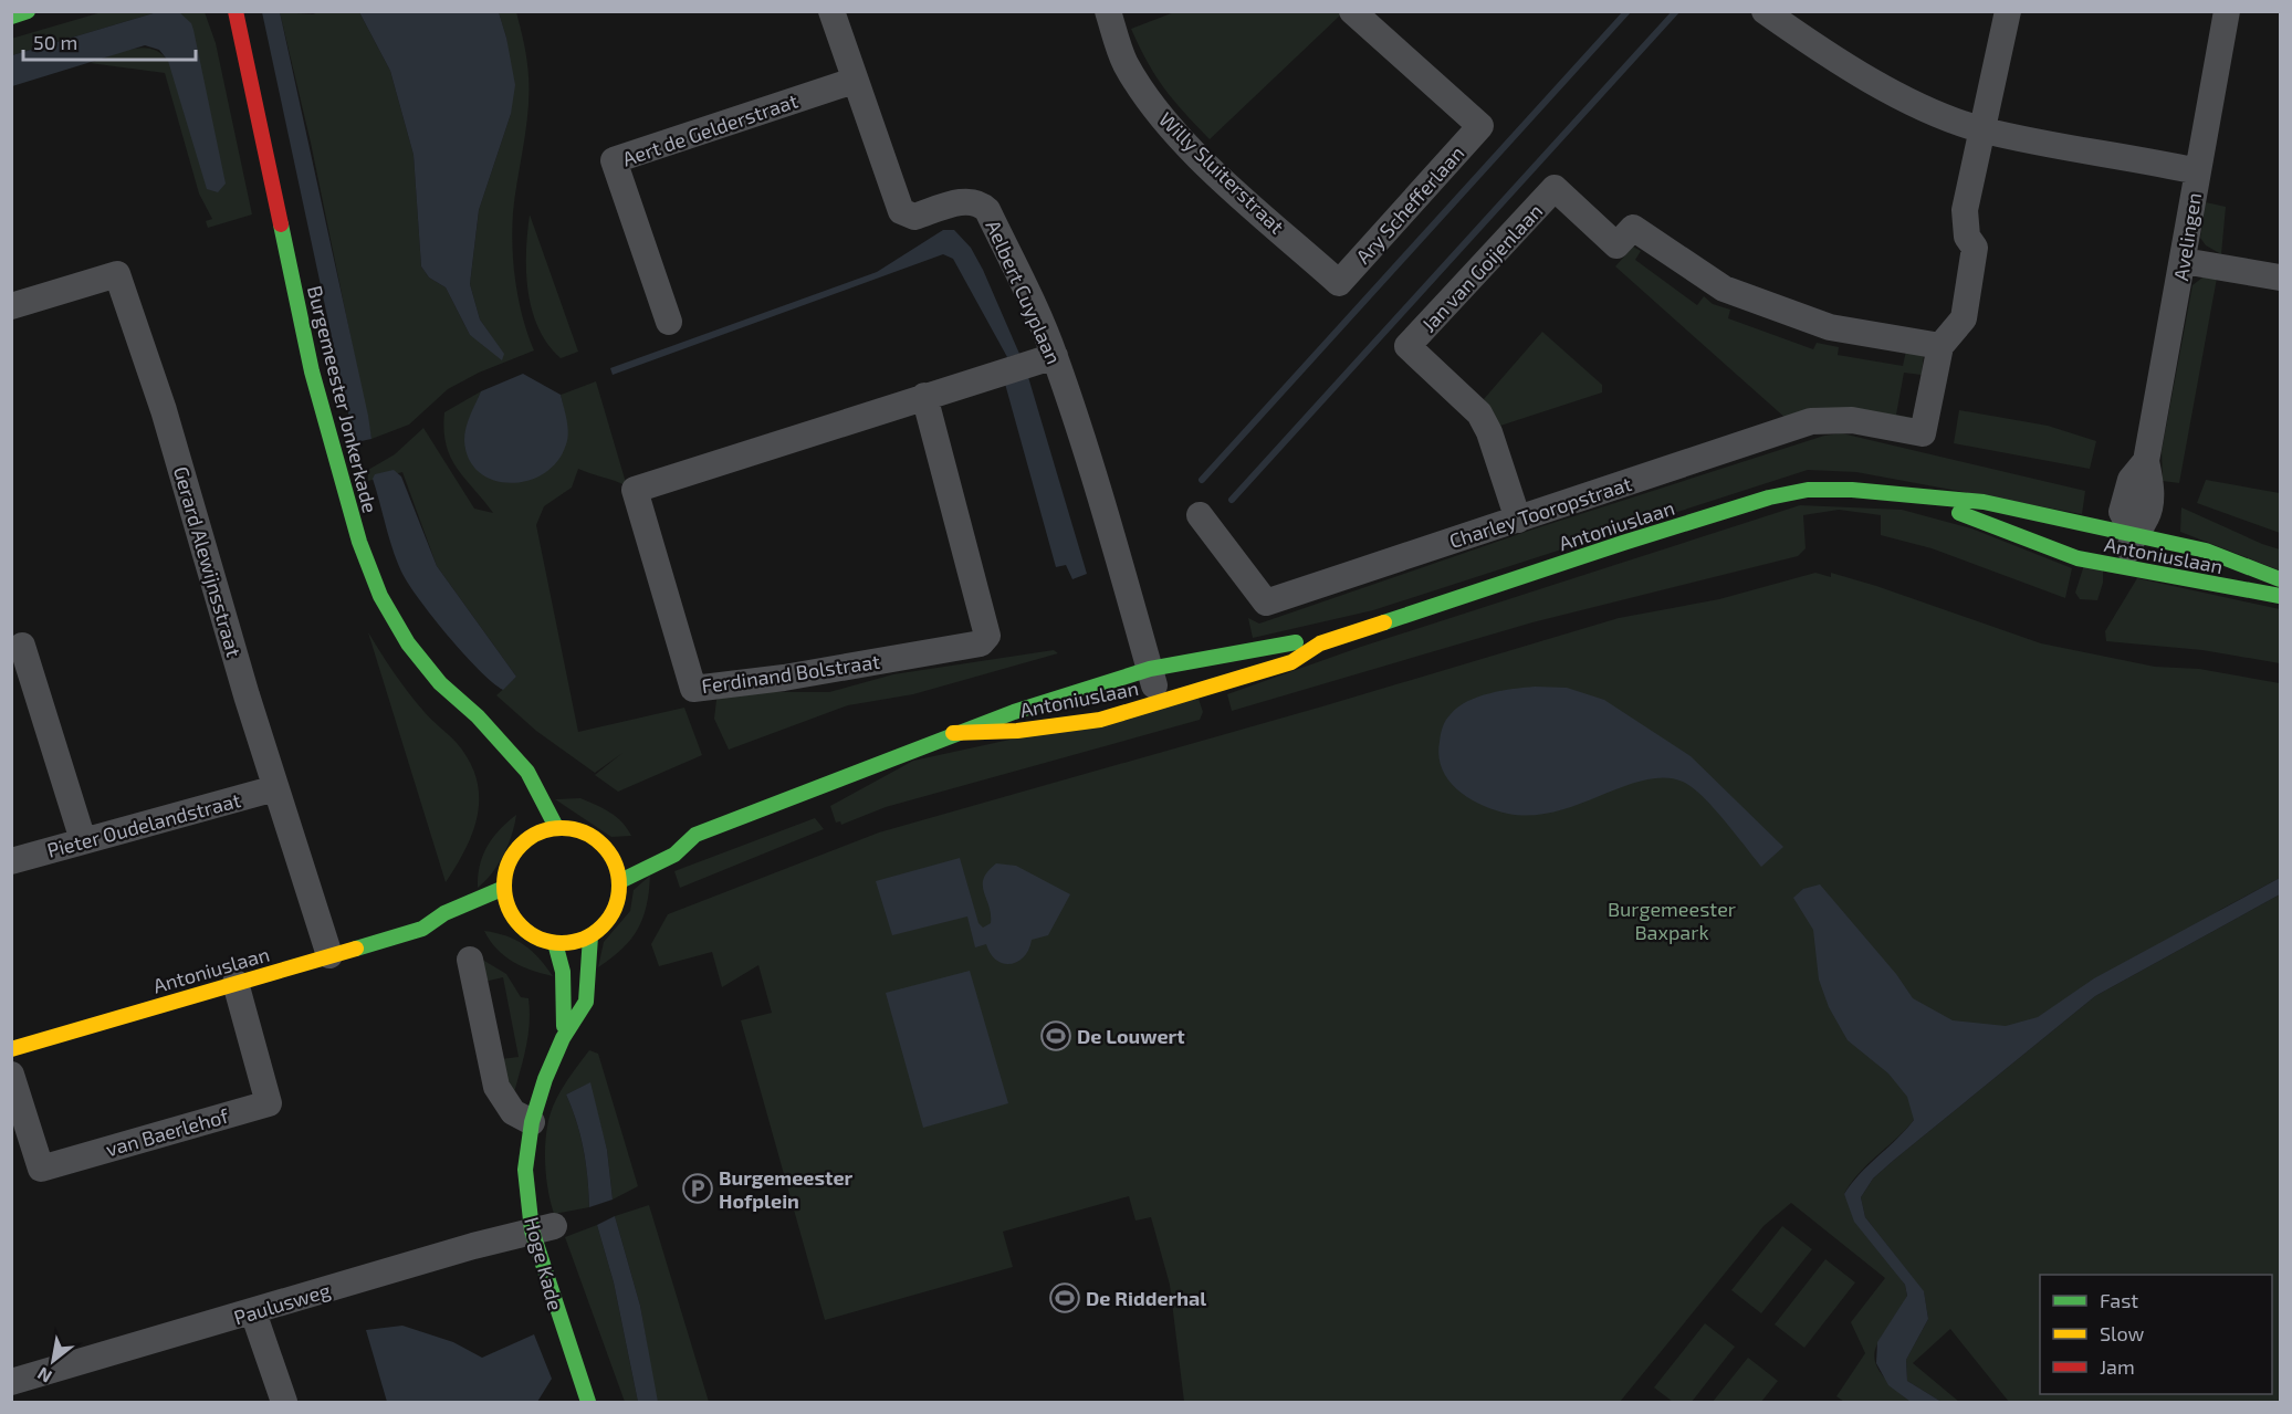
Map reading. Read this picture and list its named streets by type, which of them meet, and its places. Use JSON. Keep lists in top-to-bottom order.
{
  "streets": {
    "main road": ["Burgemeester Jonkerkade", "Antoniuslaan", "Hoge Kade"],
    "street": [
      "Aert de Gelderstraat",
      "Willy Sluiterstraat",
      "Ary Schefferlaan",
      "Avelingen",
      "Jan van Goijenlaan",
      "Aelbert Cuyplaan",
      "Charley Tooropstraat",
      "Gerard Alewijnsstraat",
      "Ferdinand Bolstraat",
      "Pieter Oudelandstraat",
      "van Baerlehof",
      "Paulusweg"
    ]
  },
  "crossings": [
    ["Aert de Gelderstraat", "Aelbert Cuyplaan"],
    ["Willy Sluiterstraat", "Ary Schefferlaan"],
    ["Avelingen", "Antoniuslaan"],
    ["Jan van Goijenlaan", "Charley Tooropstraat"],
    ["Aelbert Cuyplaan", "Antoniuslaan"],
    ["Aelbert Cuyplaan", "Ferdinand Bolstraat"],
    ["Burgemeester Jonkerkade", "Antoniuslaan"],
    ["Burgemeester Jonkerkade", "Hoge Kade"],
    ["Antoniuslaan", "Gerard Alewijnsstraat"],
    ["Antoniuslaan", "van Baerlehof"],
    ["Antoniuslaan", "Hoge Kade"],
    ["Gerard Alewijnsstraat", "Pieter Oudelandstraat"],
    ["Hoge Kade", "Paulusweg"]
  ],
  "parks": ["Burgemeester Baxpark"],
  "places": {
    "sports": ["De Louwert", "De Ridderhal"],
    "parking": ["Burgemeester Hofplein"]
  },
  "legend": ["Fast", "Slow", "Jam"],
  "scale_bar": "50 m",
  "north": "bottom left"
}
